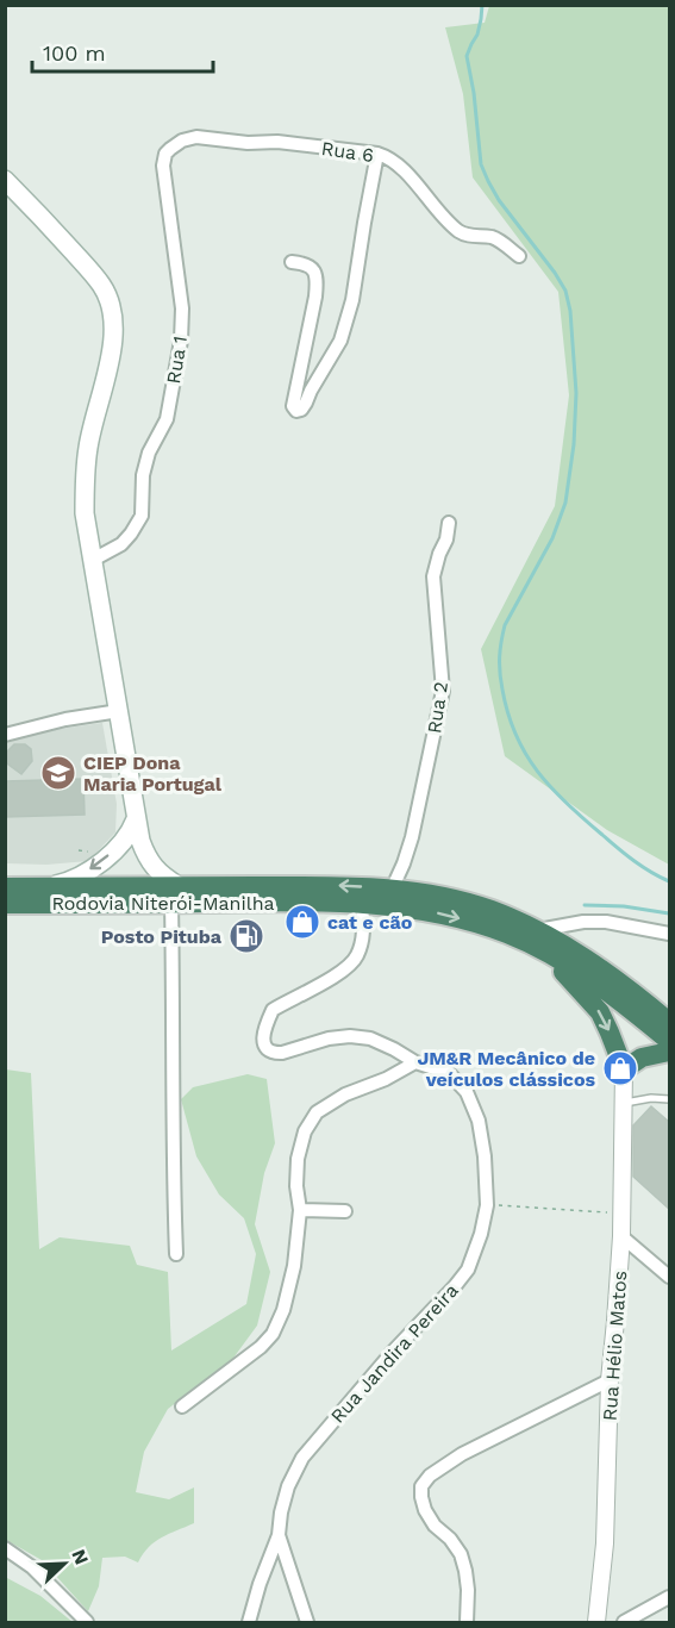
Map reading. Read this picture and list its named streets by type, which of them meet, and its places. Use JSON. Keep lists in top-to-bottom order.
{
  "streets": {
    "highway": ["Rodovia Niterói-Manilha"],
    "street": [
      "Rua 6",
      "Rua 1",
      "Rua 2",
      "Rua Hélio Matos",
      "Rua Jandira Pereira"
    ]
  },
  "crossings": [
    ["Rua 6", "Rua 1"],
    ["Rua 2", "Rodovia Niterói-Manilha"],
    ["Rodovia Niterói-Manilha", "Rua Jandira Pereira"]
  ],
  "places": {
    "school or university": ["CIEP Dona Maria Portugal"],
    "shop": ["cat e cão", "JM&R Mecânico de veículos clássicos"],
    "fuel station": ["Posto Pituba"]
  },
  "scale_bar": "100 m",
  "north": "top right"
}
